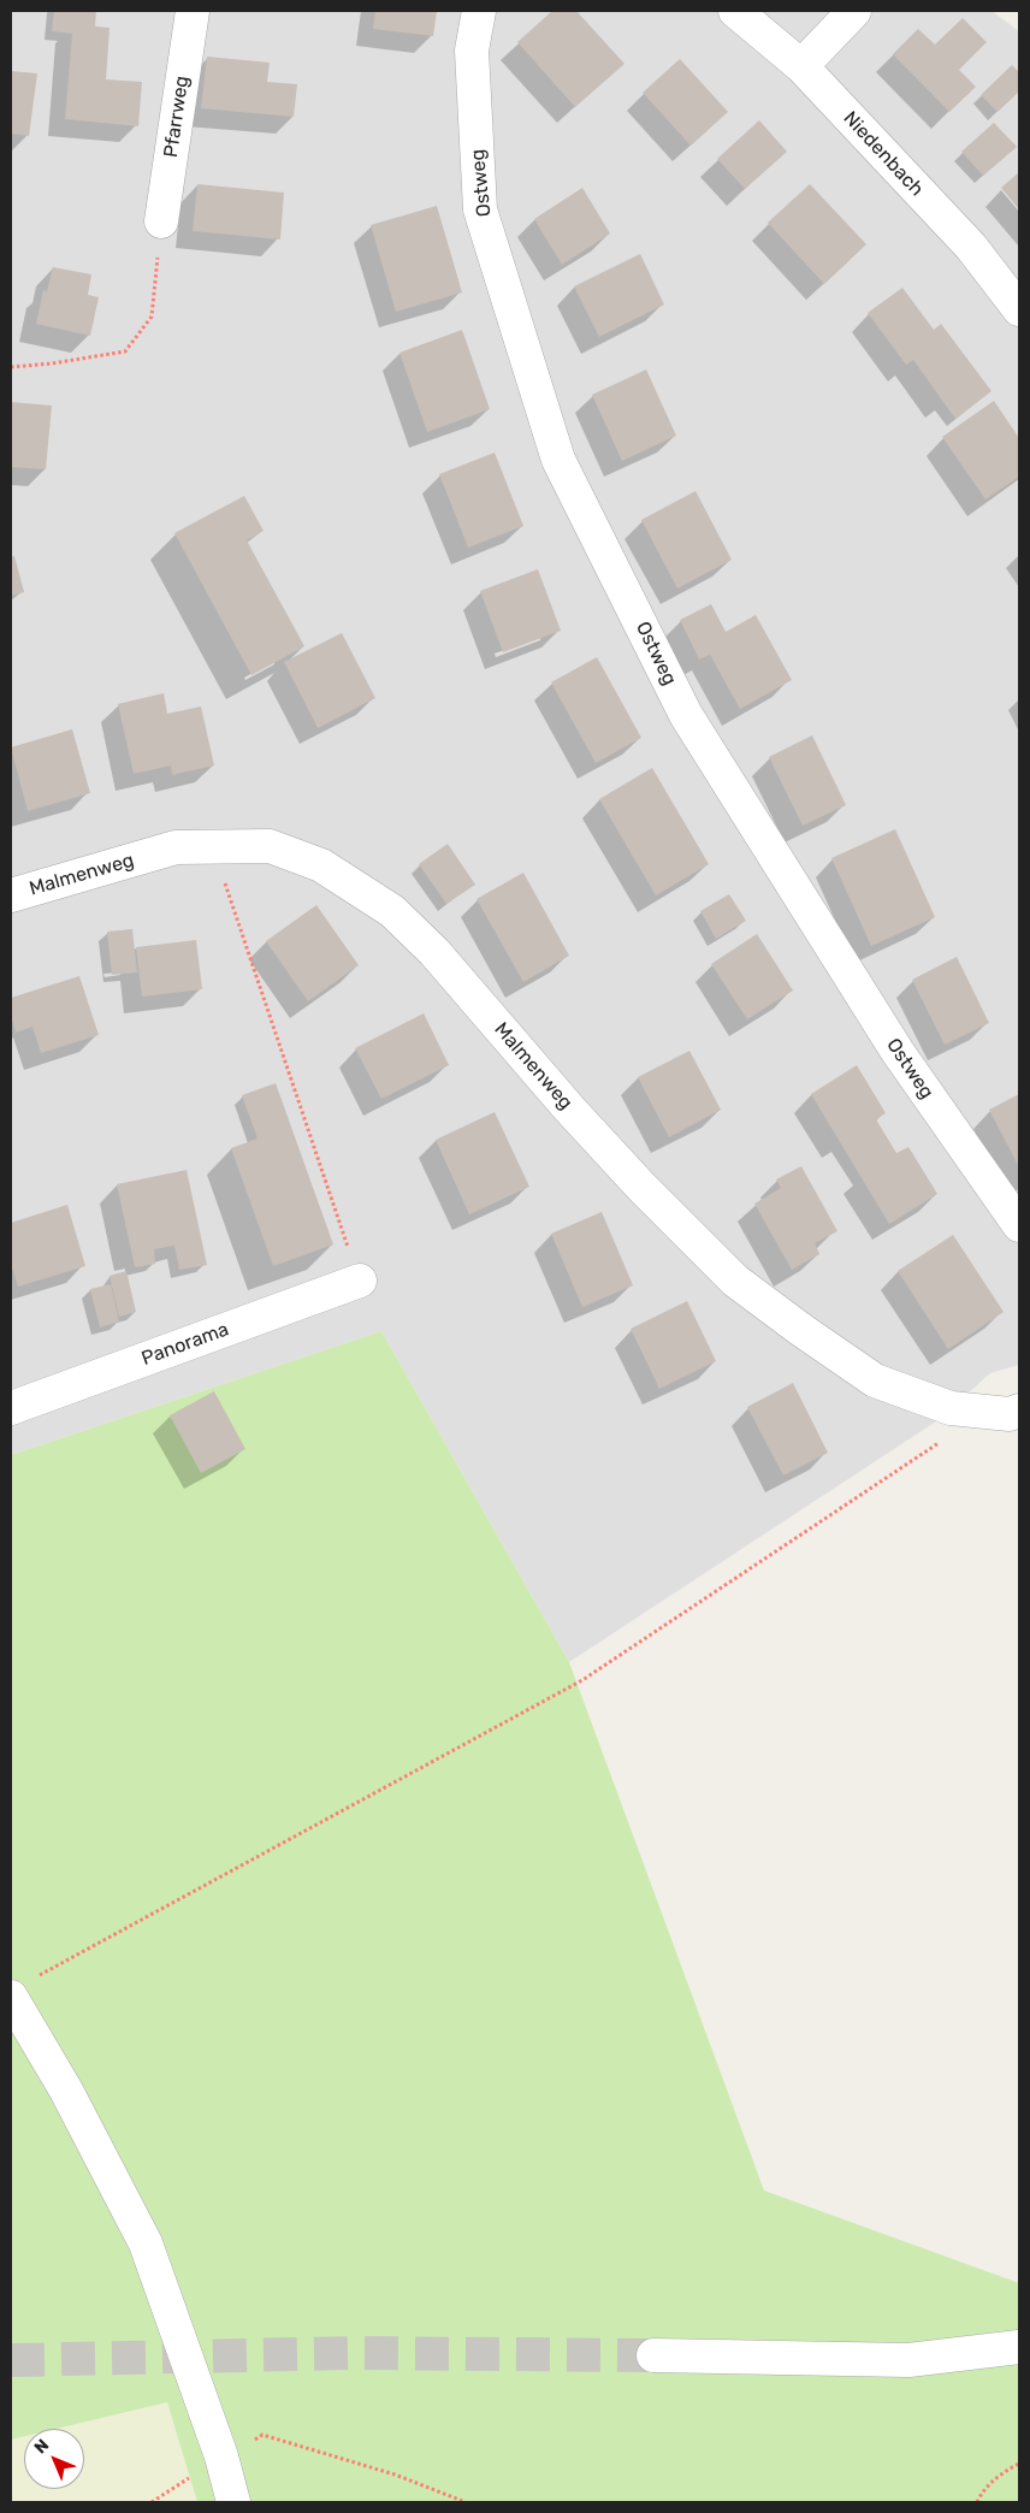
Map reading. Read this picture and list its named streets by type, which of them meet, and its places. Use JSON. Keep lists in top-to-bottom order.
{
  "streets": {
    "street": [
      "Pfarrweg",
      "Niedenbach",
      "Ostweg",
      "Malmenweg",
      "Panorama"
    ]
  },
  "north": "top left"
}
